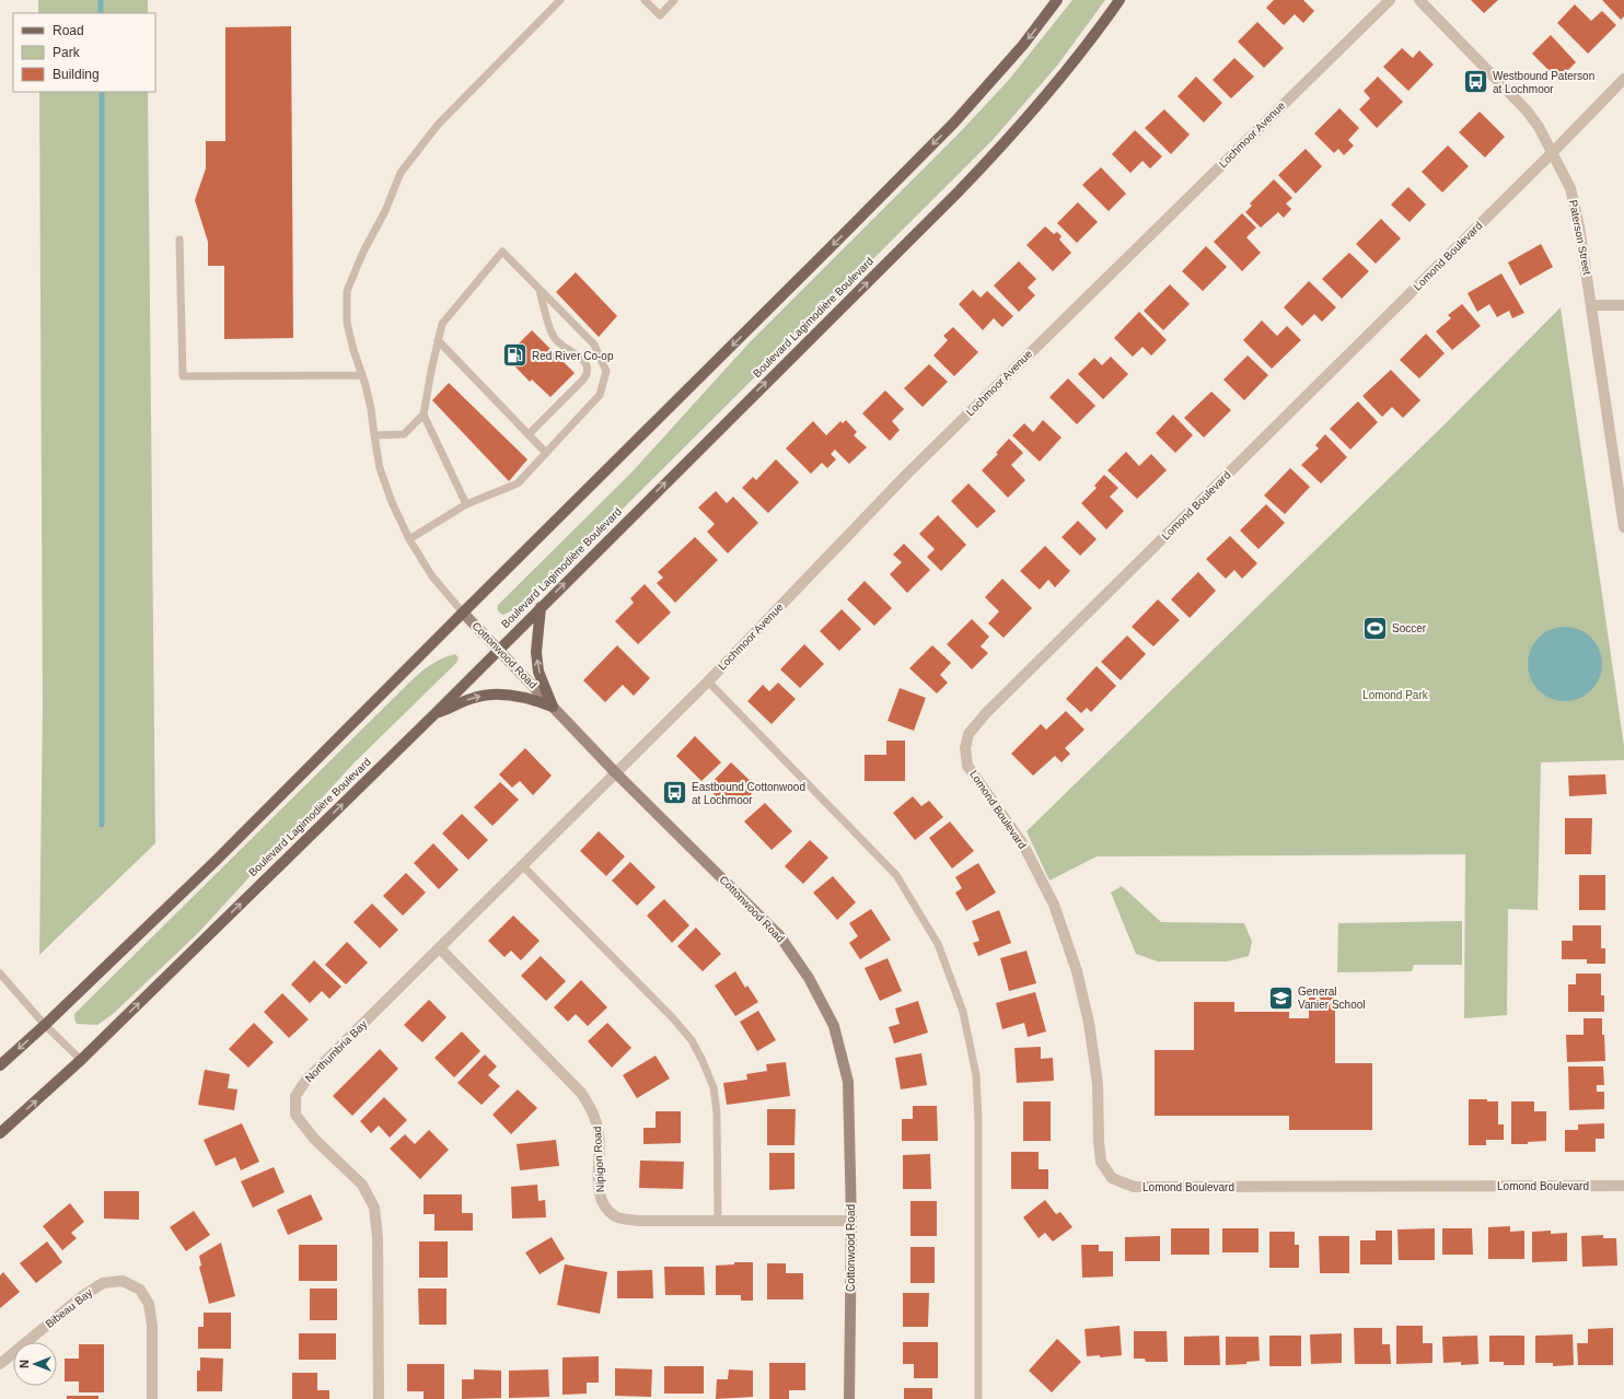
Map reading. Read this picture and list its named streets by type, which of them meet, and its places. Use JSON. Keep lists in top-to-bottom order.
{
  "streets": {
    "main road": ["Boulevard Lagimodière Boulevard"],
    "street": [
      "Lochmoor Avenue",
      "Paterson Street",
      "Lomond Boulevard",
      "Cottonwood Road",
      "Northumbria Bay",
      "Nipigon Road",
      "Bibeau Bay"
    ]
  },
  "crossings": [
    ["Lochmoor Avenue", "Cottonwood Road"],
    ["Lochmoor Avenue", "Northumbria Bay"],
    ["Paterson Street", "Lomond Boulevard"],
    ["Boulevard Lagimodière Boulevard", "Cottonwood Road"],
    ["Cottonwood Road", "Northumbria Bay"],
    ["Cottonwood Road", "Nipigon Road"],
    ["Northumbria Bay", "Nipigon Road"]
  ],
  "parks": ["Lomond Park"],
  "places": {
    "bus stop": ["Westbound Paterson at Lochmoor", "Eastbound Cottonwood at Lochmoor"],
    "fuel station": ["Red River Co-op"],
    "sports": ["Soccer"],
    "school or university": ["General Vanier School"]
  },
  "legend": ["Road", "Park", "Building"],
  "north": "left"
}
